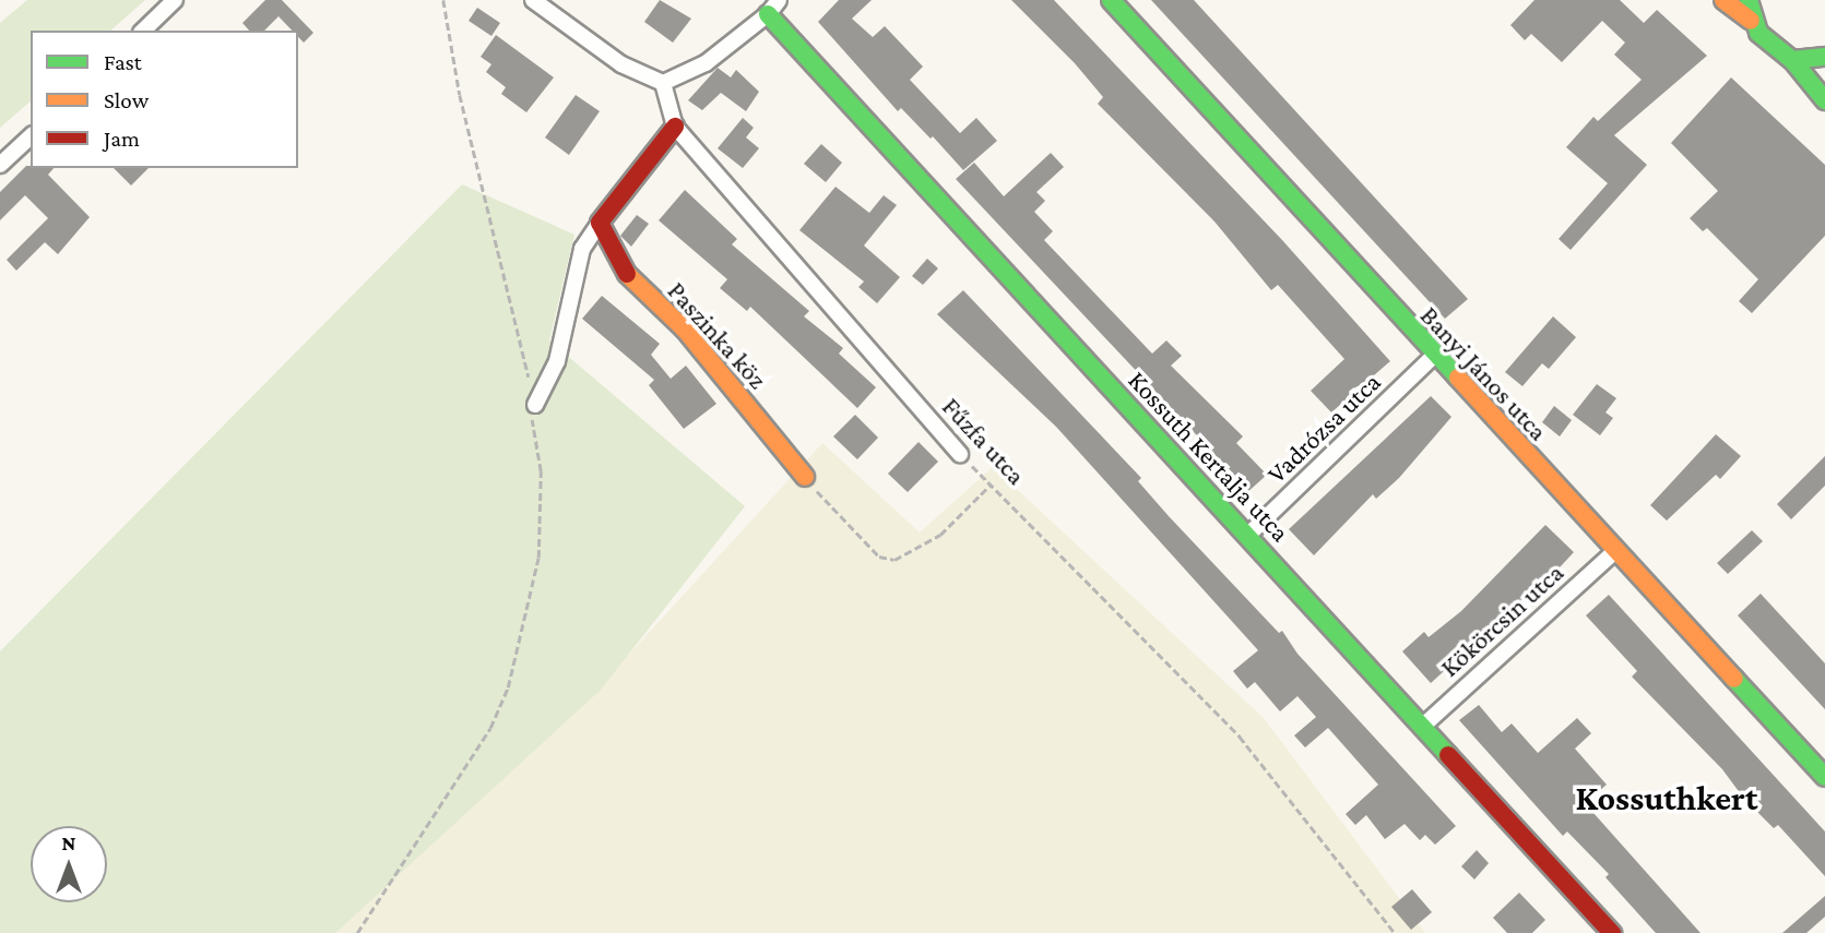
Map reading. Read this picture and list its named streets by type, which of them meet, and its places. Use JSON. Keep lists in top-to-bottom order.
{
  "streets": {
    "street": [
      "Paszinka köz",
      "Banyi János utca",
      "Vadrózsa utca",
      "Fűzfa utca",
      "Kossuth Kertalja utca",
      "Kökörcsin utca"
    ]
  },
  "crossings": [
    ["Banyi János utca", "Vadrózsa utca"],
    ["Banyi János utca", "Kökörcsin utca"],
    ["Vadrózsa utca", "Kossuth Kertalja utca"],
    ["Kossuth Kertalja utca", "Kökörcsin utca"]
  ],
  "districts": ["Kossuthkert"],
  "legend": ["Fast", "Slow", "Jam"],
  "north": "top"
}
